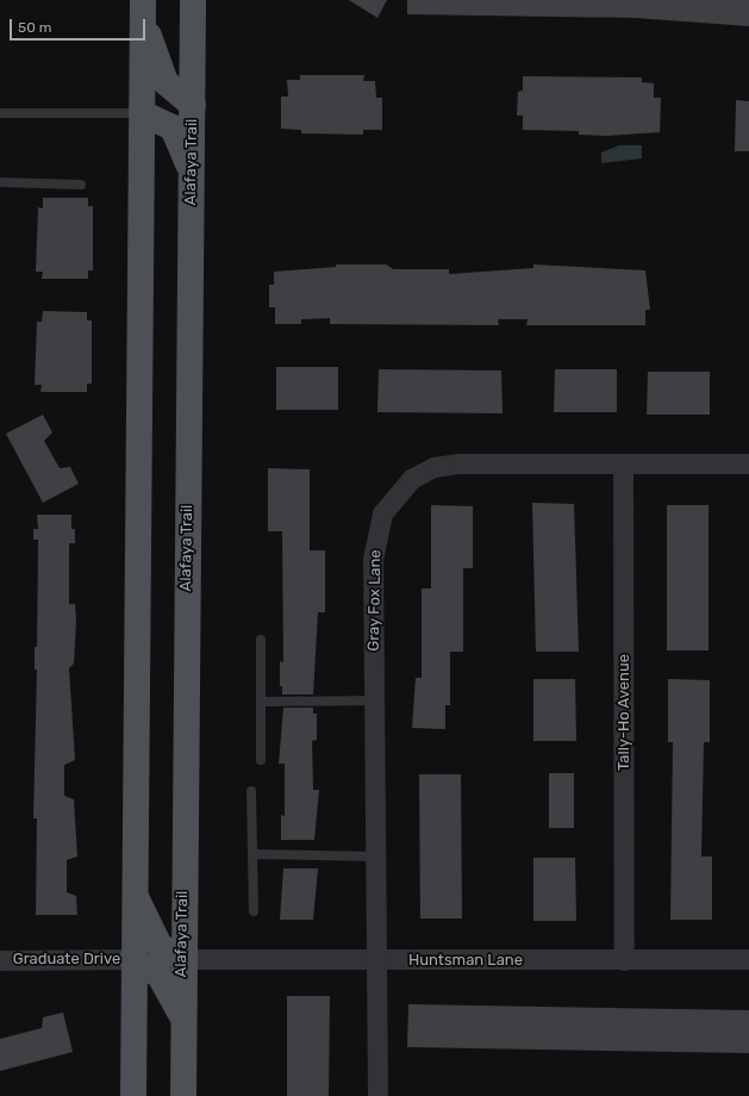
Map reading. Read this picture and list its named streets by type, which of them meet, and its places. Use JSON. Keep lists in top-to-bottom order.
{
  "streets": {
    "main road": ["Alafaya Trail"],
    "street": [
      "Gray Fox Lane",
      "Tally-Ho Avenue",
      "Graduate Drive",
      "Huntsman Lane"
    ]
  },
  "crossings": [
    ["Alafaya Trail", "Huntsman Lane"],
    ["Gray Fox Lane", "Tally-Ho Avenue"],
    ["Gray Fox Lane", "Huntsman Lane"],
    ["Tally-Ho Avenue", "Huntsman Lane"]
  ],
  "scale_bar": "50 m"
}
